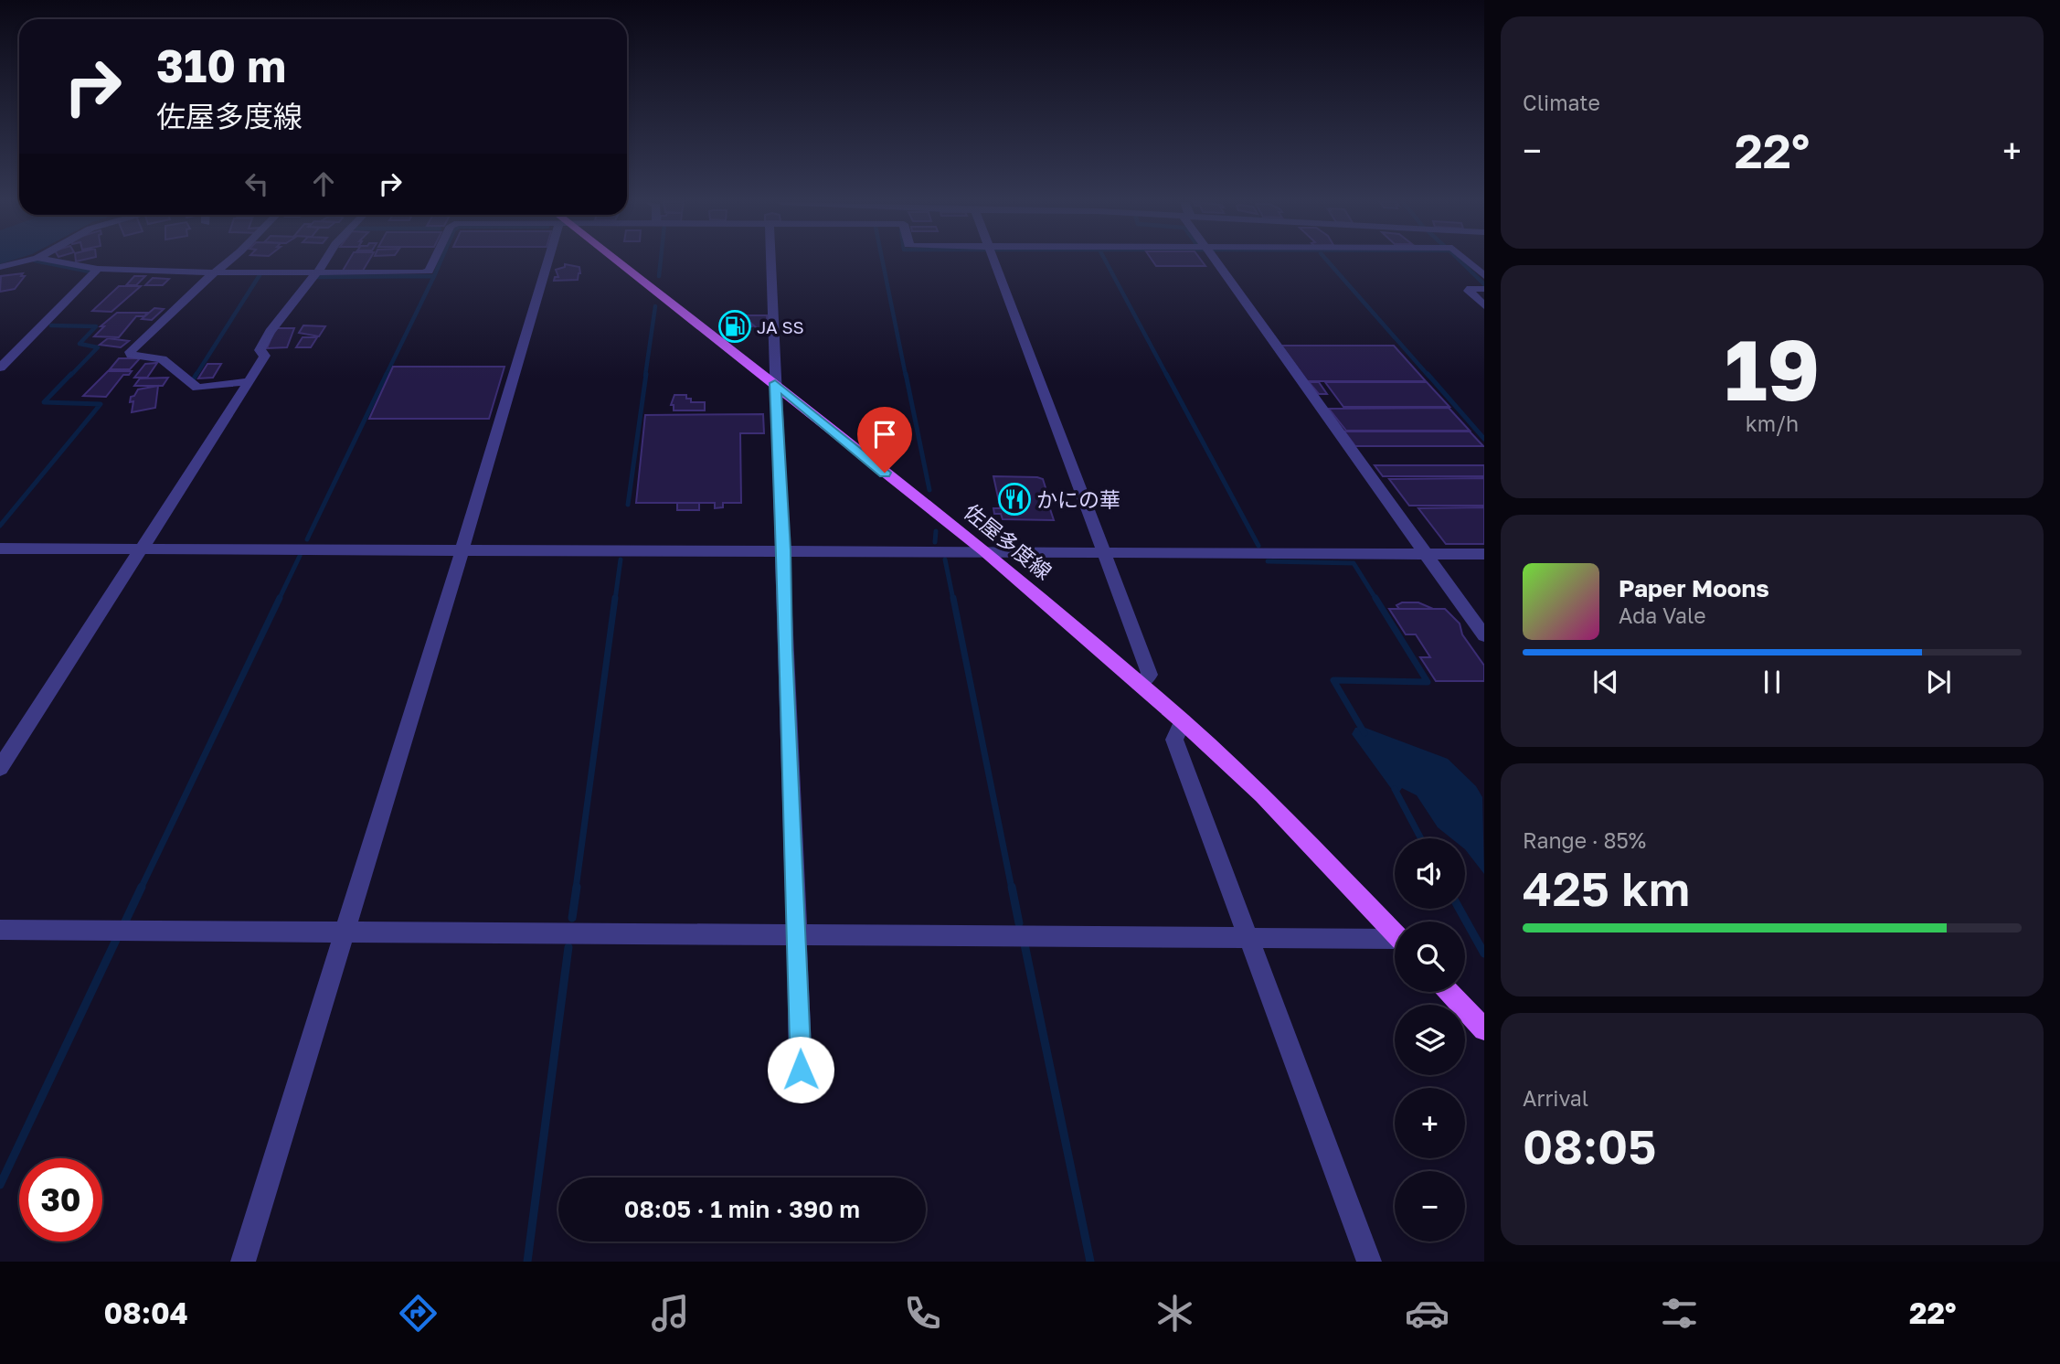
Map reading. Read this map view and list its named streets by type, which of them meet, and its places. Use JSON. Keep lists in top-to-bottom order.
{
  "streets": {
    "main road": ["佐屋多度線"]
  },
  "places": {
    "fuel station": ["JA SS"],
    "restaurant": ["かにの華"]
  },
  "page": {
    "tile": [
      "Climate",
      ["19", "km/h"],
      ["Range · 85%", "425 km"],
      ["Arrival", "08:05"]
    ],
    "turn": ["310 m", "佐屋多度線"],
    "heat": ["−", "22°", "+"],
    "song": ["Paper Moons", "Ada Vale"],
    "map_buttons": ["+", "−"],
    "limit": "30",
    "trip": "08:05 · 1 min · 390 m",
    "tabs": ["08:04", "22°"]
  }
}
